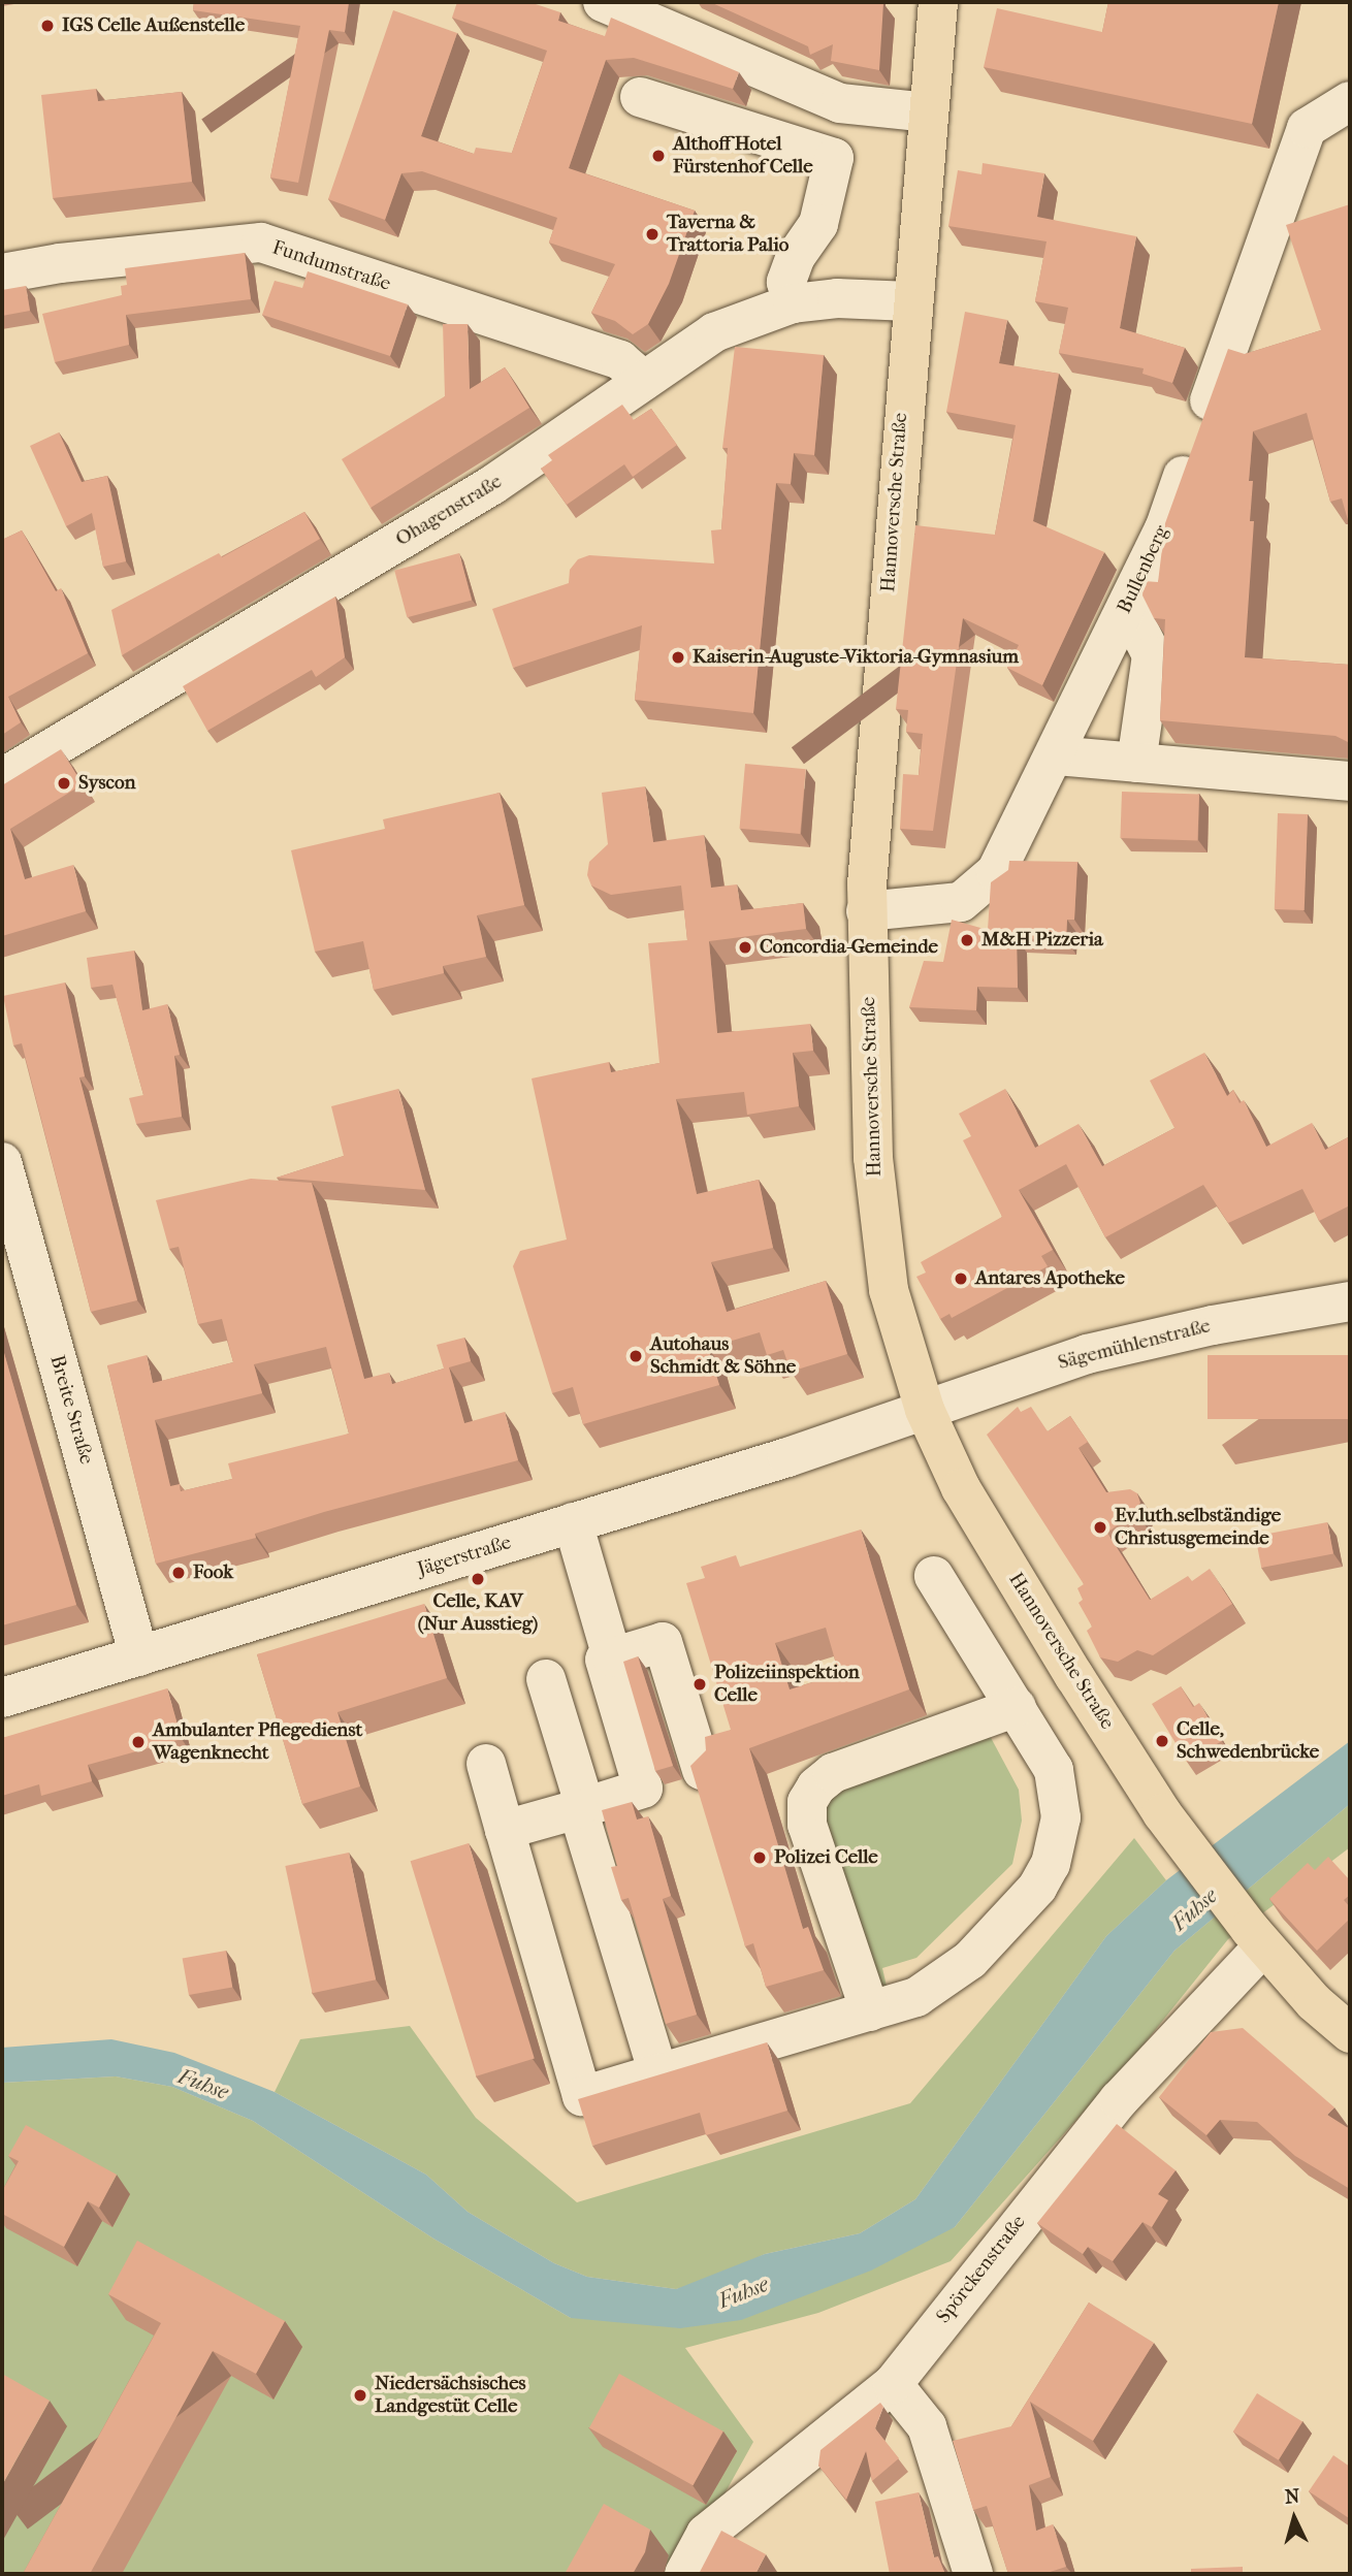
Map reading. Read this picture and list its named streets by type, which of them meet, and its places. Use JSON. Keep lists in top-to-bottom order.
{
  "streets": {
    "main road": ["Hannoversche Straße"],
    "street": [
      "Fundumstraße",
      "Ohagenstraße",
      "Bullenberg",
      "Sägemühlenstraße",
      "Breite Straße",
      "Jägerstraße",
      "Spörckenstraße"
    ]
  },
  "crossings": [
    ["Fundumstraße", "Ohagenstraße"],
    ["Hannoversche Straße", "Ohagenstraße"],
    ["Hannoversche Straße", "Bullenberg"],
    ["Hannoversche Straße", "Sägemühlenstraße"],
    ["Hannoversche Straße", "Jägerstraße"],
    ["Hannoversche Straße", "Spörckenstraße"],
    ["Sägemühlenstraße", "Jägerstraße"],
    ["Breite Straße", "Jägerstraße"]
  ],
  "water": ["Fuhse"],
  "places": [
    "IGS Celle Außenstelle",
    "Althoff Hotel Fürstenhof Celle",
    "Taverna & Trattoria Palio",
    "Kaiserin-Auguste-Viktoria-Gymnasium",
    "Syscon",
    "M&H Pizzeria",
    "Concordia-Gemeinde",
    "Antares Apotheke",
    "Autohaus Schmidt & Söhne",
    "Ev.luth.selbständige Christusgemeinde",
    "Fook",
    "Celle, KAV (Nur Ausstieg)",
    "Polizeiinspektion Celle",
    "Celle, Schwedenbrücke",
    "Ambulanter Pflegedienst Wagenknecht",
    "Polizei Celle",
    "Niedersächsisches Landgestüt Celle"
  ],
  "north": "top"
}
